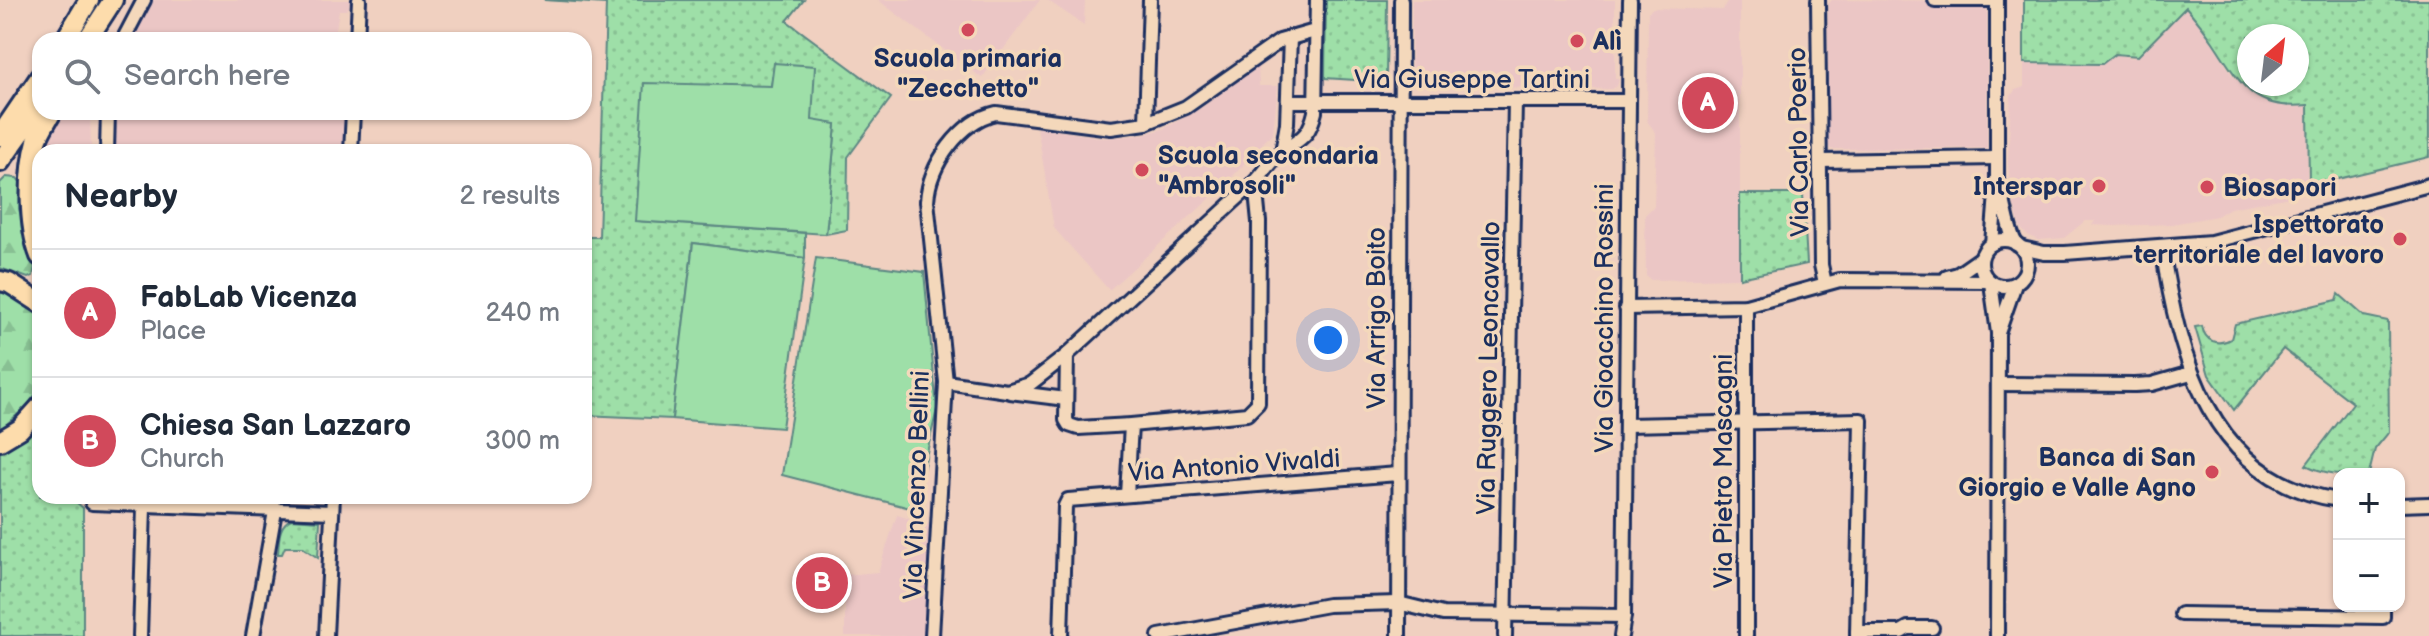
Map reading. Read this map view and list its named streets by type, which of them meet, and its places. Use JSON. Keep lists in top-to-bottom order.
{
  "streets": {
    "street": [
      "Via Giuseppe Tartini",
      "Via Carlo Poerio",
      "Via Arrigo Boito",
      "Via Gioacchino Rossini",
      "Via Ruggero Leoncavallo",
      "Via Antonio Vivaldi",
      "Via Pietro Mascagni",
      "Via Vincenzo Bellini"
    ]
  },
  "crossings": [
    ["Via Giuseppe Tartini", "Via Arrigo Boito"],
    ["Via Giuseppe Tartini", "Via Gioacchino Rossini"],
    ["Via Giuseppe Tartini", "Via Ruggero Leoncavallo"],
    ["Via Arrigo Boito", "Via Antonio Vivaldi"]
  ],
  "places": [
    "Scuola primaria \"Zecchetto\"",
    "Alì",
    "Scuola secondaria \"Ambrosoli\"",
    "Interspar",
    "Biosapori",
    "Ispettorato territoriale del lavoro",
    "Banca di San Giorgio e Valle Agno"
  ],
  "north": "top right",
  "page": {
    "search": "Search here",
    "pins": ["A", "B"],
    "heading": ["Nearby", "2 results"],
    "list": [
      {
        "mark": "A",
        "name": "FabLab Vicenza",
        "note": "Place",
        "value": "240 m"
      },
      {
        "mark": "B",
        "name": "Chiesa San Lazzaro",
        "note": "Church",
        "value": "300 m"
      }
    ],
    "map_buttons": ["+", "−"]
  }
}
